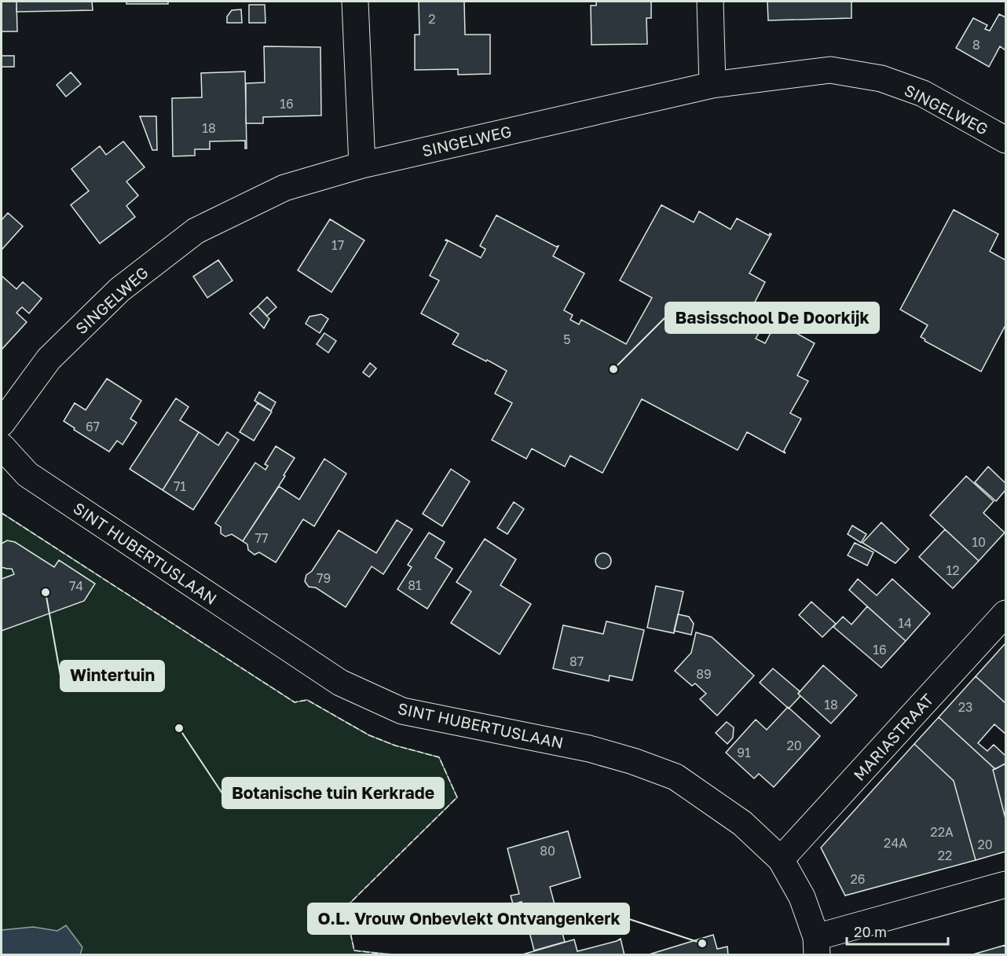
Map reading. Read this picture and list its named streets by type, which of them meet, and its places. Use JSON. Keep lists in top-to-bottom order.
{
  "streets": {
    "street": ["SINGELWEG", "SINT HUBERTUSLAAN", "MARIASTRAAT"]
  },
  "crossings": [
    ["SINT HUBERTUSLAAN", "MARIASTRAAT"]
  ],
  "places": [
    "Basisschool De Doorkijk",
    "Wintertuin",
    "Botanische tuin Kerkrade",
    "O.L. Vrouw Onbevlekt Ontvangenkerk"
  ],
  "house_numbers": [
    "2",
    "8",
    "16",
    "18",
    "17",
    "5",
    "67",
    "71",
    "77",
    "10",
    "12",
    "79",
    "81",
    "74",
    "14",
    "16",
    "87",
    "89",
    "18",
    "23",
    "20",
    "91",
    "22A",
    "24A",
    "20",
    "80",
    "22",
    "26"
  ],
  "scale_bar": "20 m"
}
